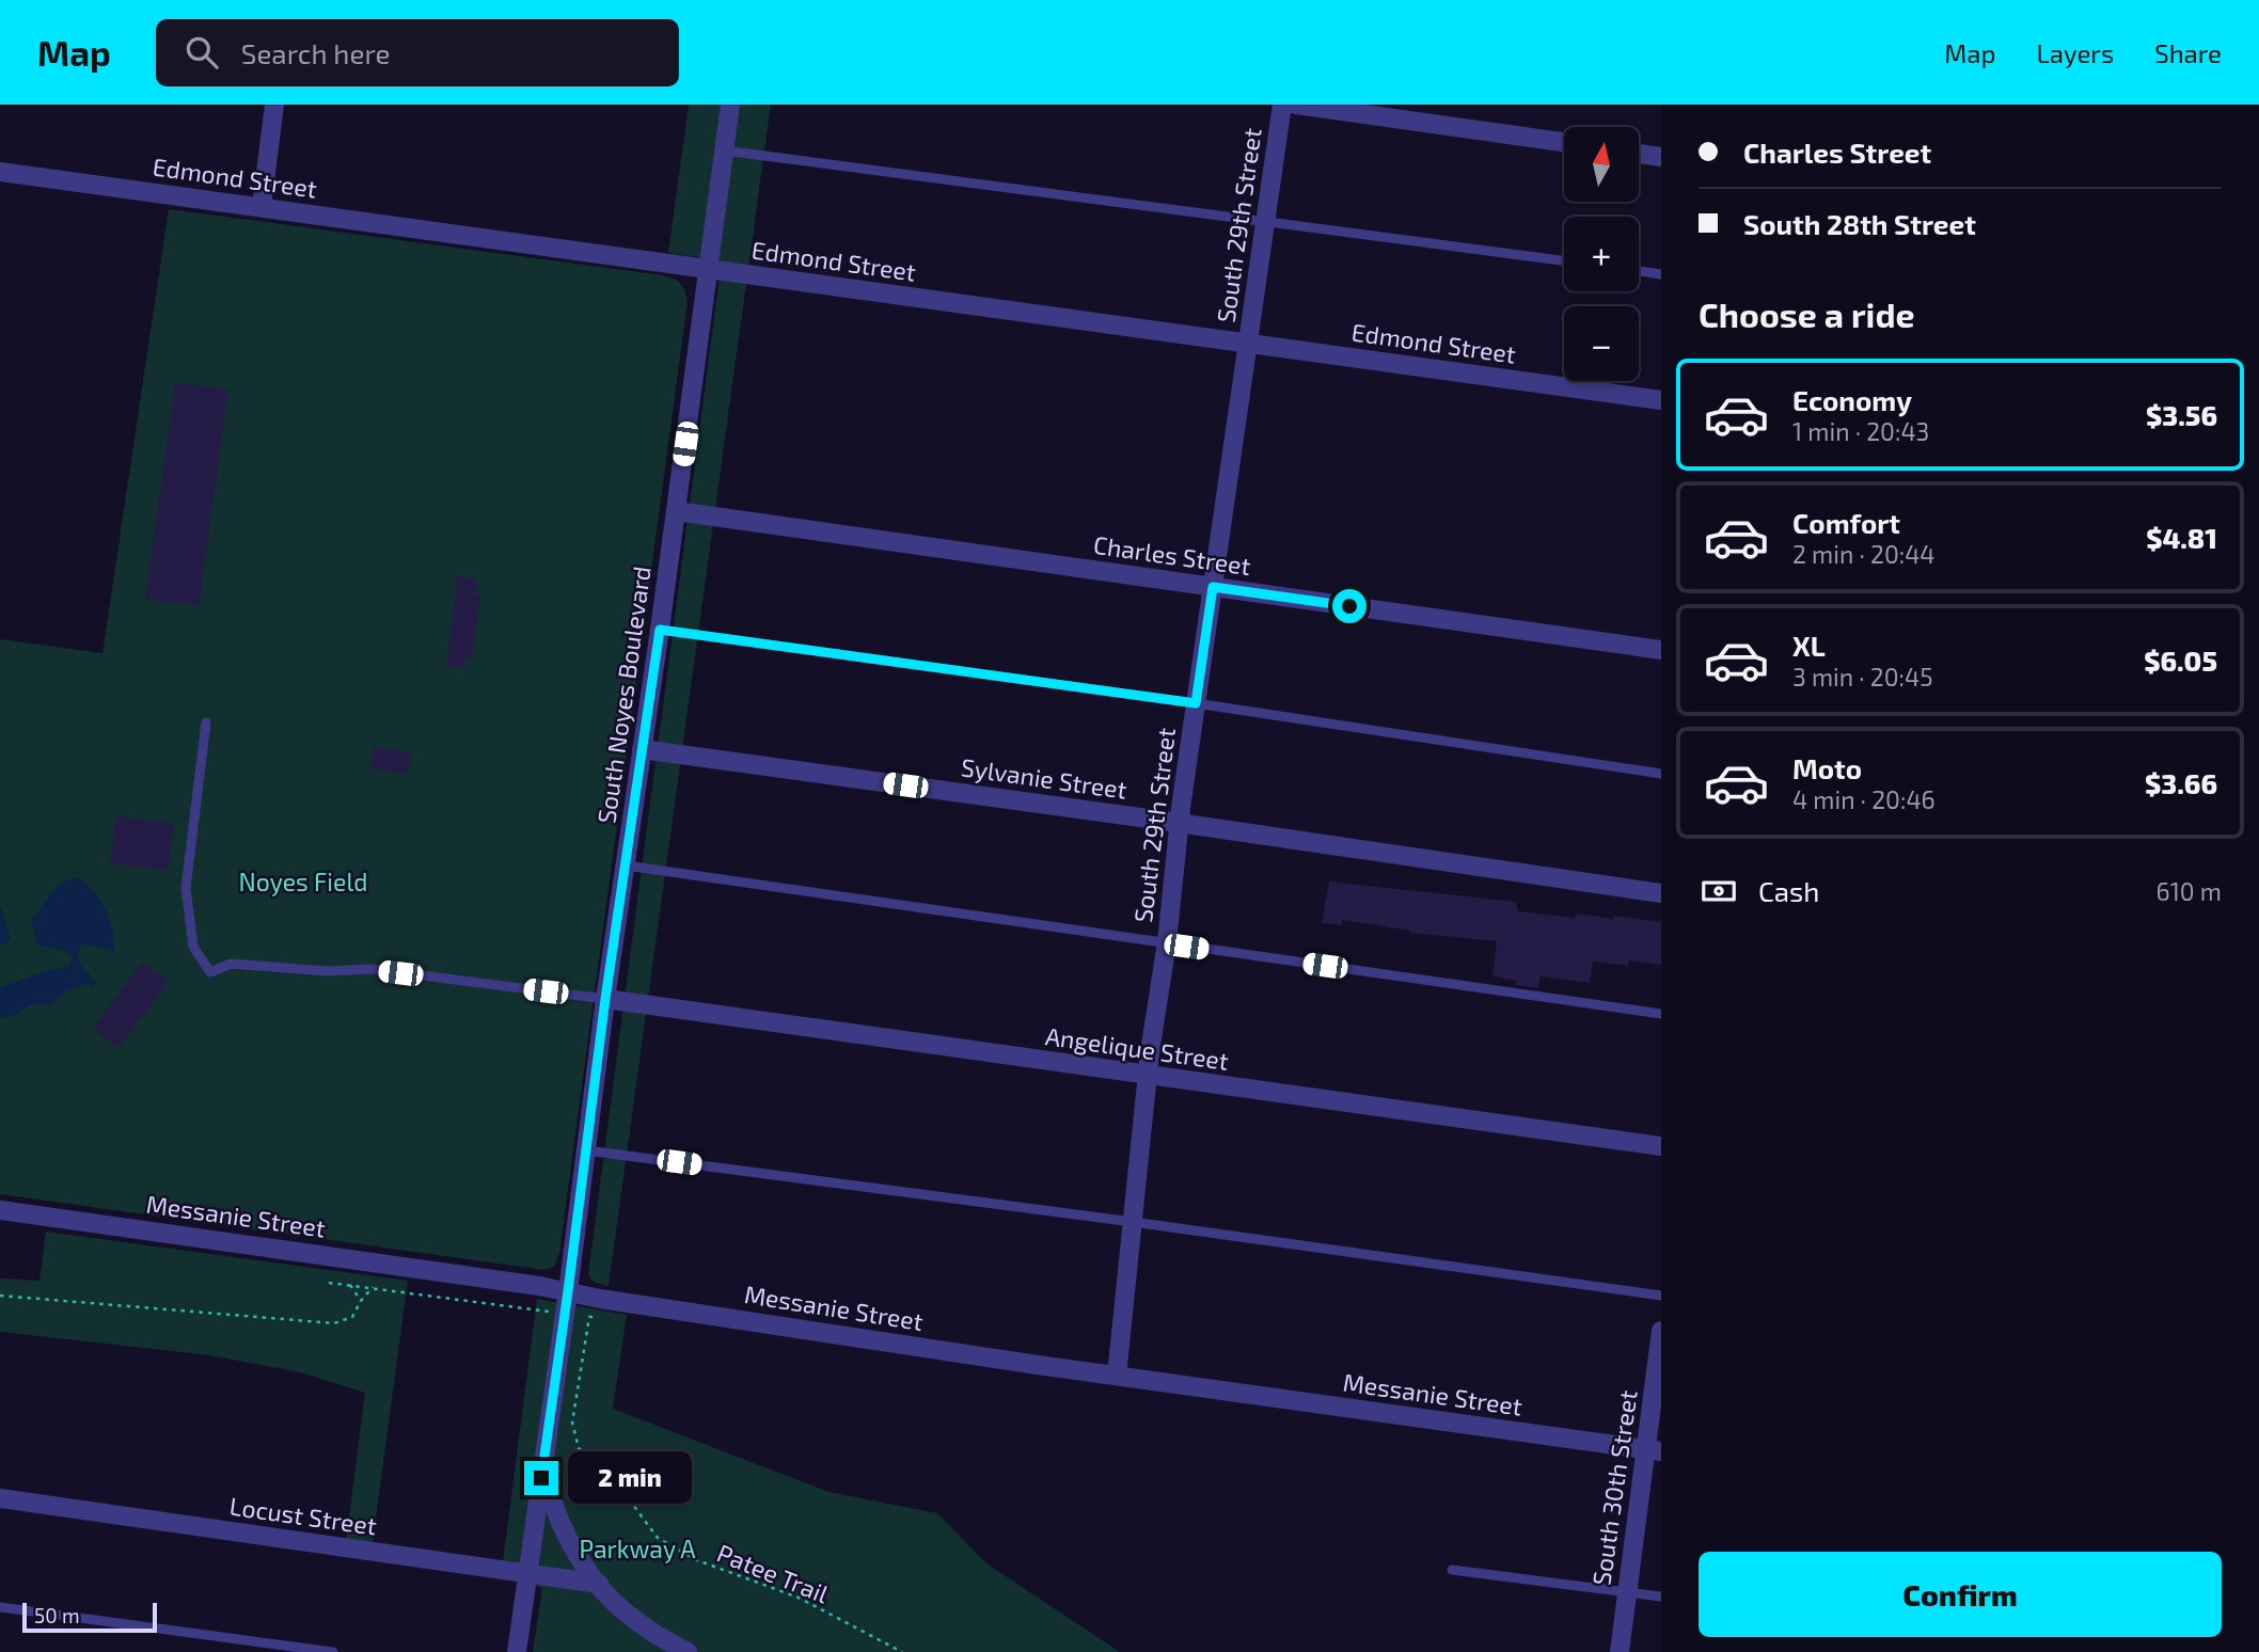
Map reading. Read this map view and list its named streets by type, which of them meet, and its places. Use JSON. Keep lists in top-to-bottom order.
{
  "streets": {
    "street": [
      "Edmond Street",
      "South 29th Street",
      "Charles Street",
      "South Noyes Boulevard",
      "Sylvanie Street",
      "Angelique Street",
      "Messanie Street",
      "South 30th Street",
      "Locust Street"
    ],
    "path": ["Patee Trail"]
  },
  "crossings": [
    ["Edmond Street", "South 29th Street"],
    ["Edmond Street", "South Noyes Boulevard"],
    ["South 29th Street", "Charles Street"],
    ["South 29th Street", "Sylvanie Street"],
    ["South 29th Street", "Angelique Street"],
    ["South 29th Street", "Messanie Street"],
    ["Charles Street", "South Noyes Boulevard"],
    ["South Noyes Boulevard", "Sylvanie Street"],
    ["South Noyes Boulevard", "Angelique Street"],
    ["South Noyes Boulevard", "Messanie Street"],
    ["Messanie Street", "South 30th Street"],
    ["Messanie Street", "Patee Trail"]
  ],
  "parks": ["Noyes Field", "Parkway A"],
  "scale_bar": "50 m",
  "north": "top",
  "page": {
    "header": "Map",
    "search": "Search here",
    "nav": ["Map", "Layers", "Share"],
    "banner": ["Charles Street", "South 28th Street"],
    "map_buttons": ["+", "−"],
    "heading": "Choose a ride",
    "list": [
      {
        "name": "Economy",
        "note": "1 min · 20:43",
        "value": "$3.56"
      },
      {
        "name": "Comfort",
        "note": "2 min · 20:44",
        "value": "$4.81"
      },
      {
        "name": "XL",
        "note": "3 min · 20:45",
        "value": "$6.05"
      },
      {
        "name": "Moto",
        "note": "4 min · 20:46",
        "value": "$3.66"
      }
    ],
    "pay": ["Cash", "610 m"],
    "bubble": "2 min",
    "buttons": "Confirm",
    "scale": "50 m"
  }
}
